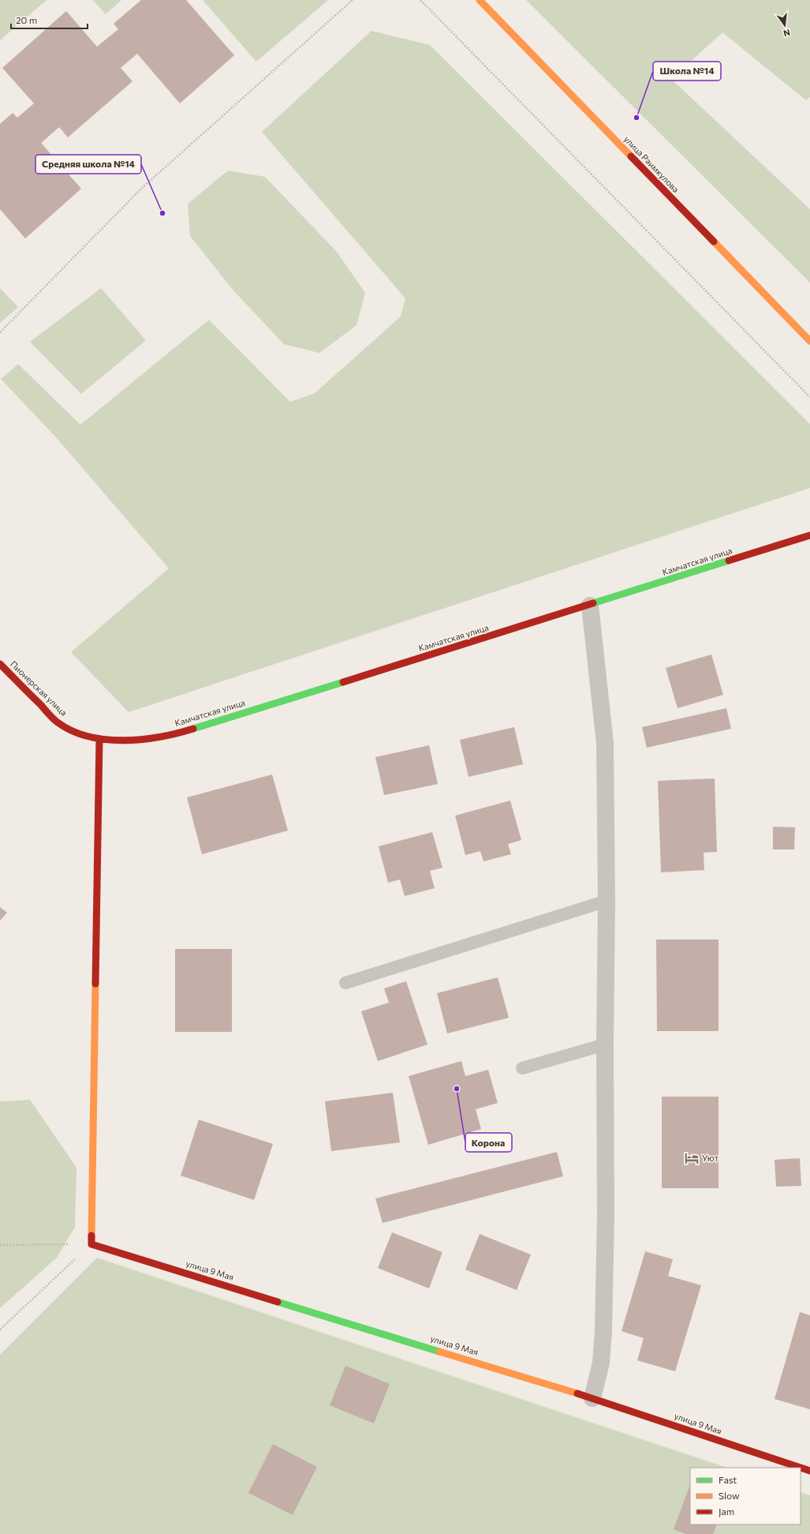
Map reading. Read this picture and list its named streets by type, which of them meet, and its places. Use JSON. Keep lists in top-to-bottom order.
{
  "streets": {
    "street": [
      "улица Раимкулова",
      "Камчатская улица",
      "Пионерская улица",
      "улица 9 Мая"
    ]
  },
  "crossings": [
    ["Камчатская улица", "Пионерская улица"]
  ],
  "places": {
    "other": ["Школа №14", "Средняя школа №14", "Корона"],
    "hotel": ["Уют"]
  },
  "legend": ["Fast", "Slow", "Jam"],
  "scale_bar": "20 m",
  "north": "bottom"
}
